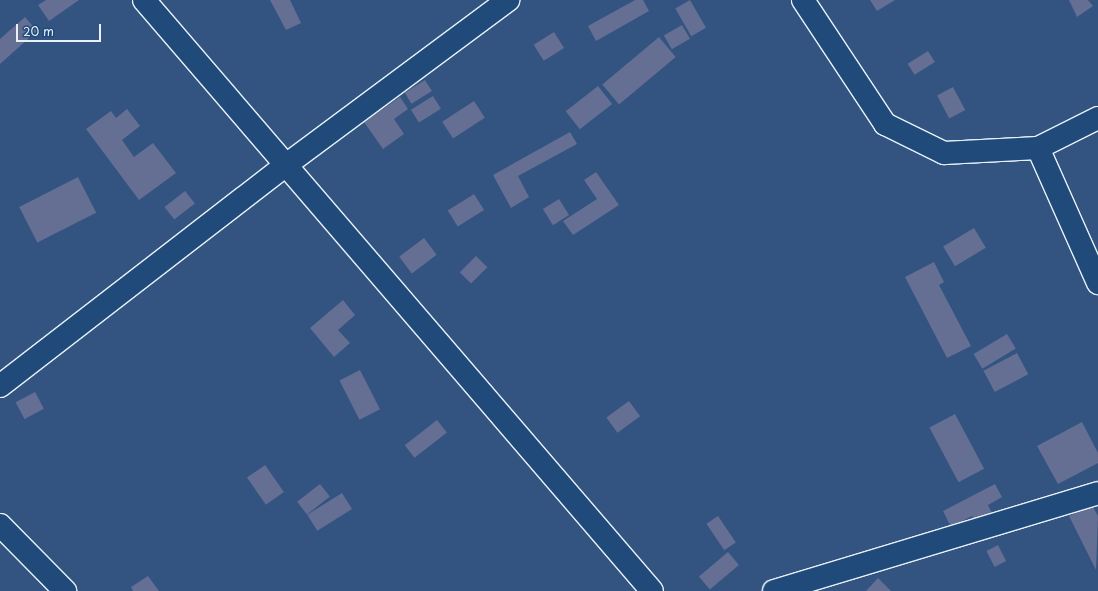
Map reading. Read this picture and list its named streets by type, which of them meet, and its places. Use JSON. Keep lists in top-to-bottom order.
{
  "scale_bar": "20 m"
}
